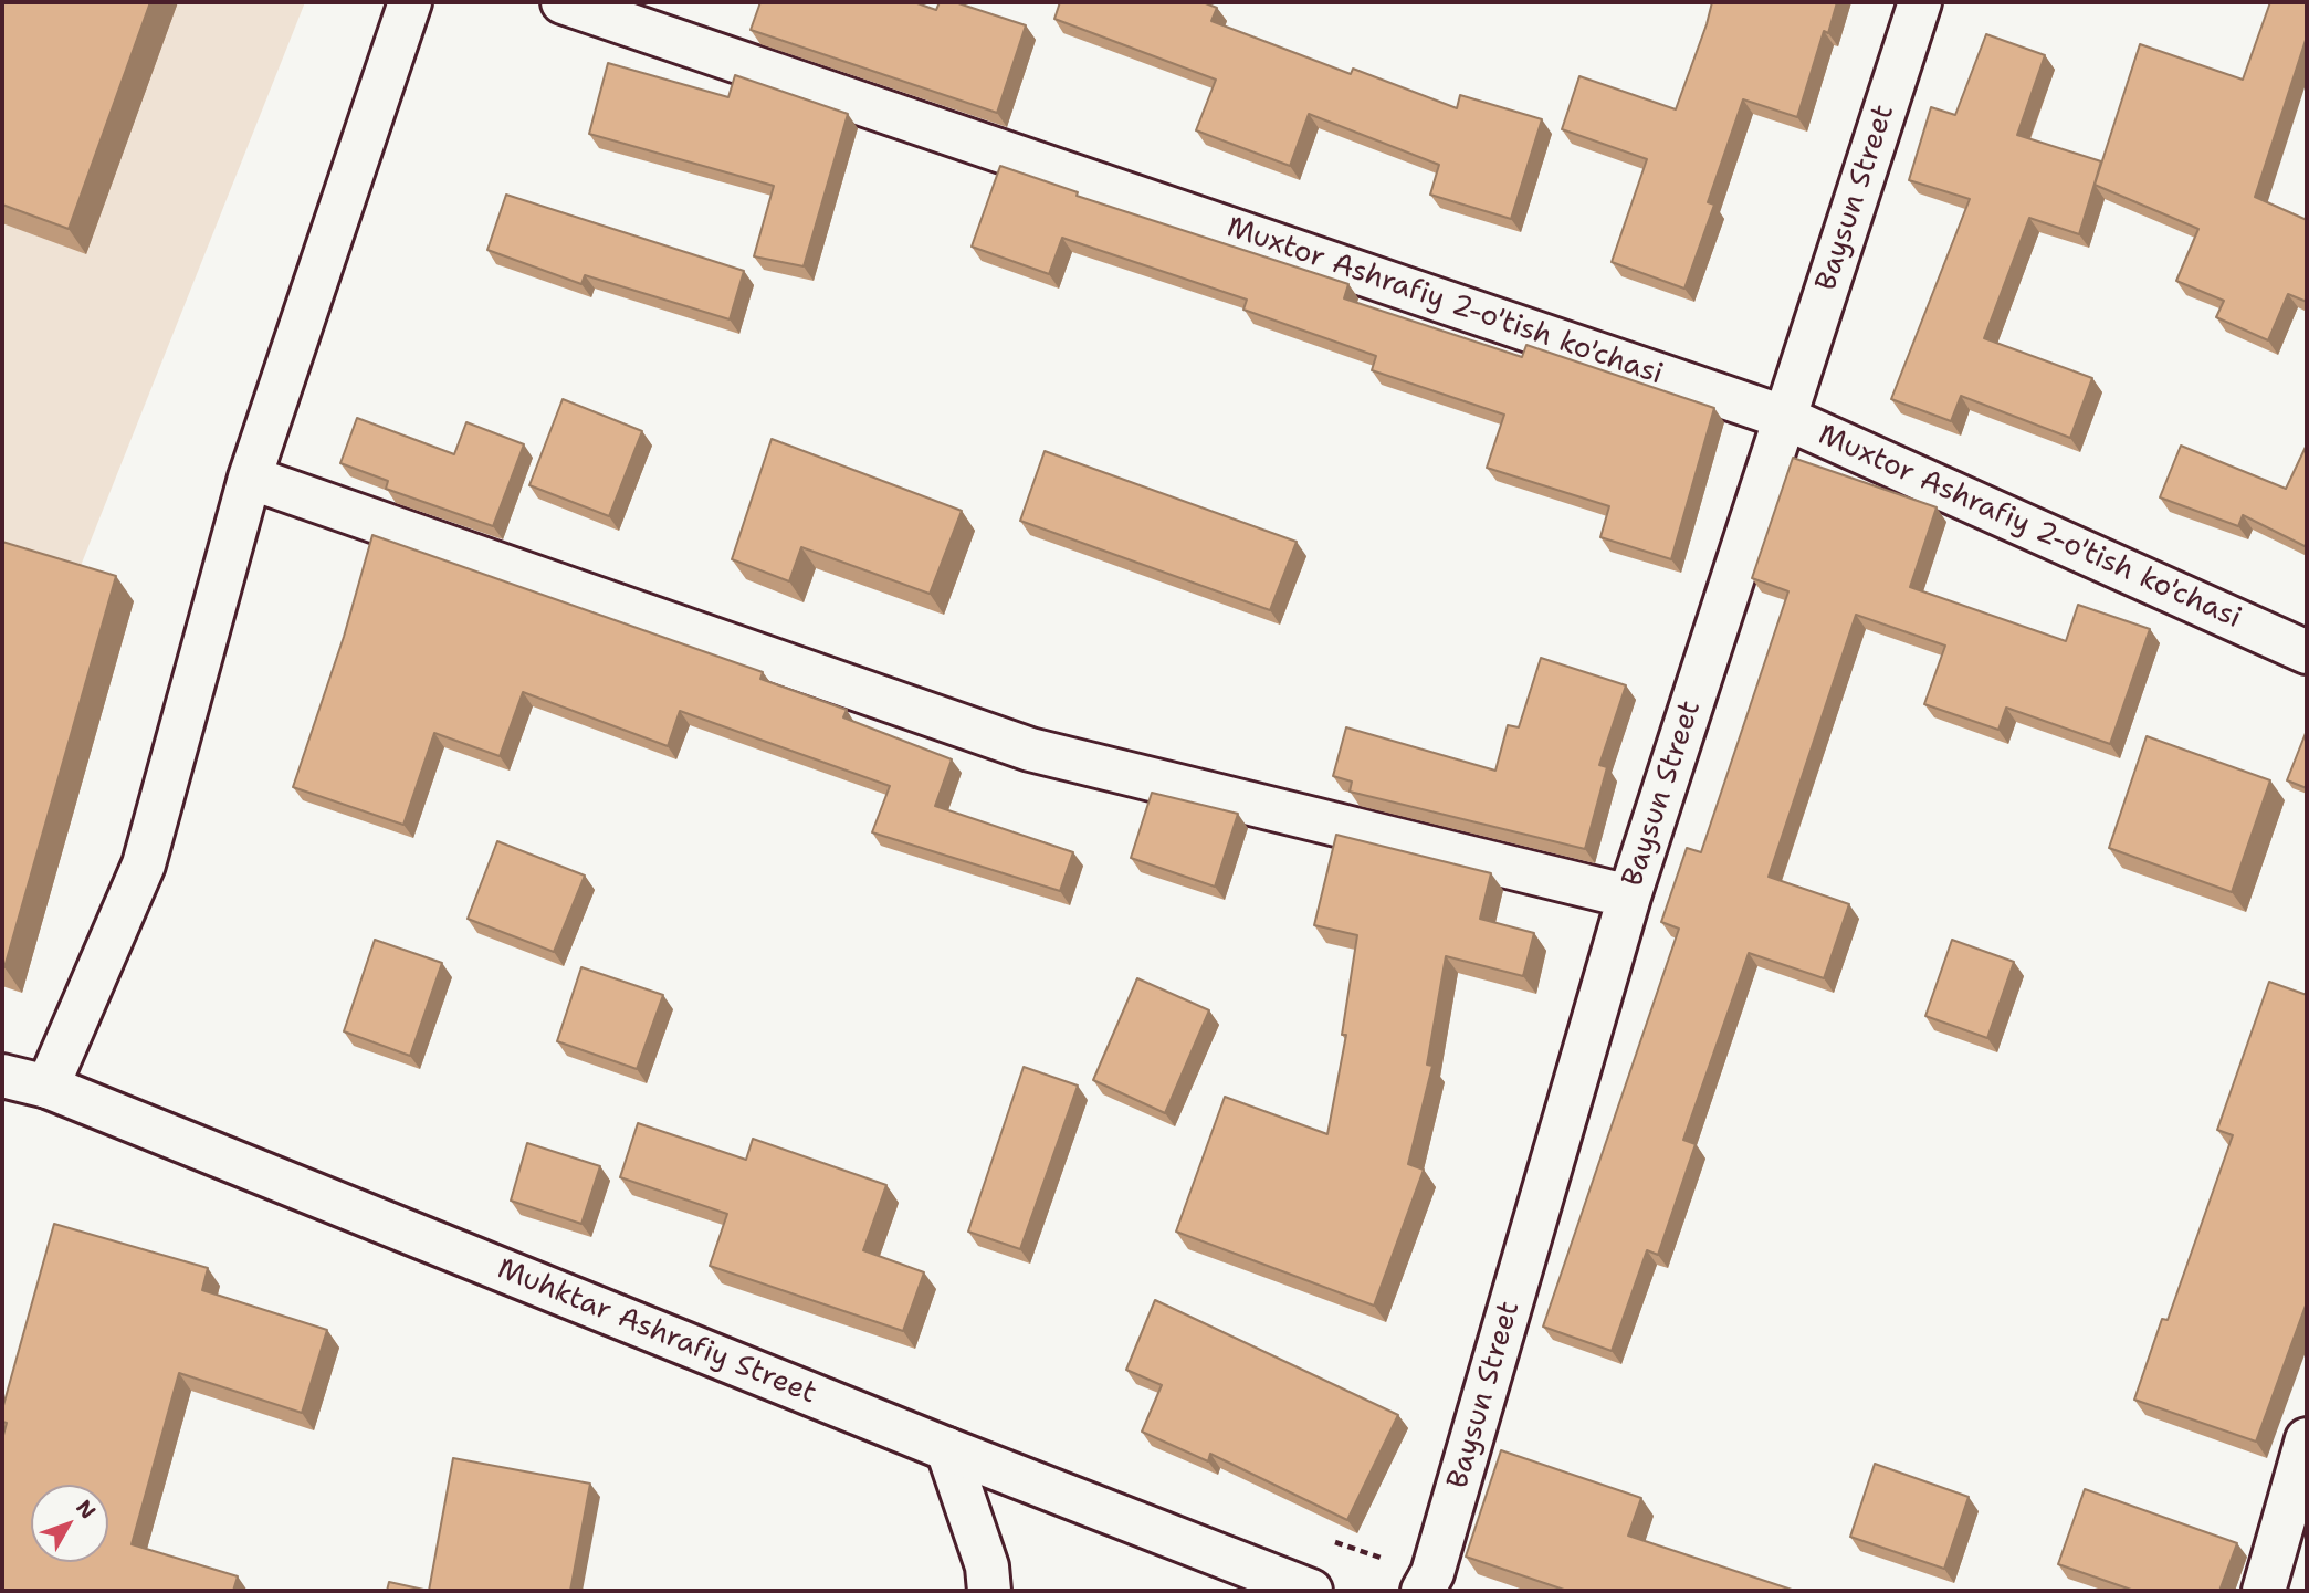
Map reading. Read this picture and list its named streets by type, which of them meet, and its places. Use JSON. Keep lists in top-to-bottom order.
{
  "streets": {
    "street": ["Bаysun Street", "Muxtor Ashrafiy 2-o'tish ko'chasi", "Muhktar Ashrafiy Street"]
  },
  "crossings": [
    ["Bаysun Street", "Muxtor Ashrafiy 2-o'tish ko'chasi"]
  ],
  "north": "top right"
}
